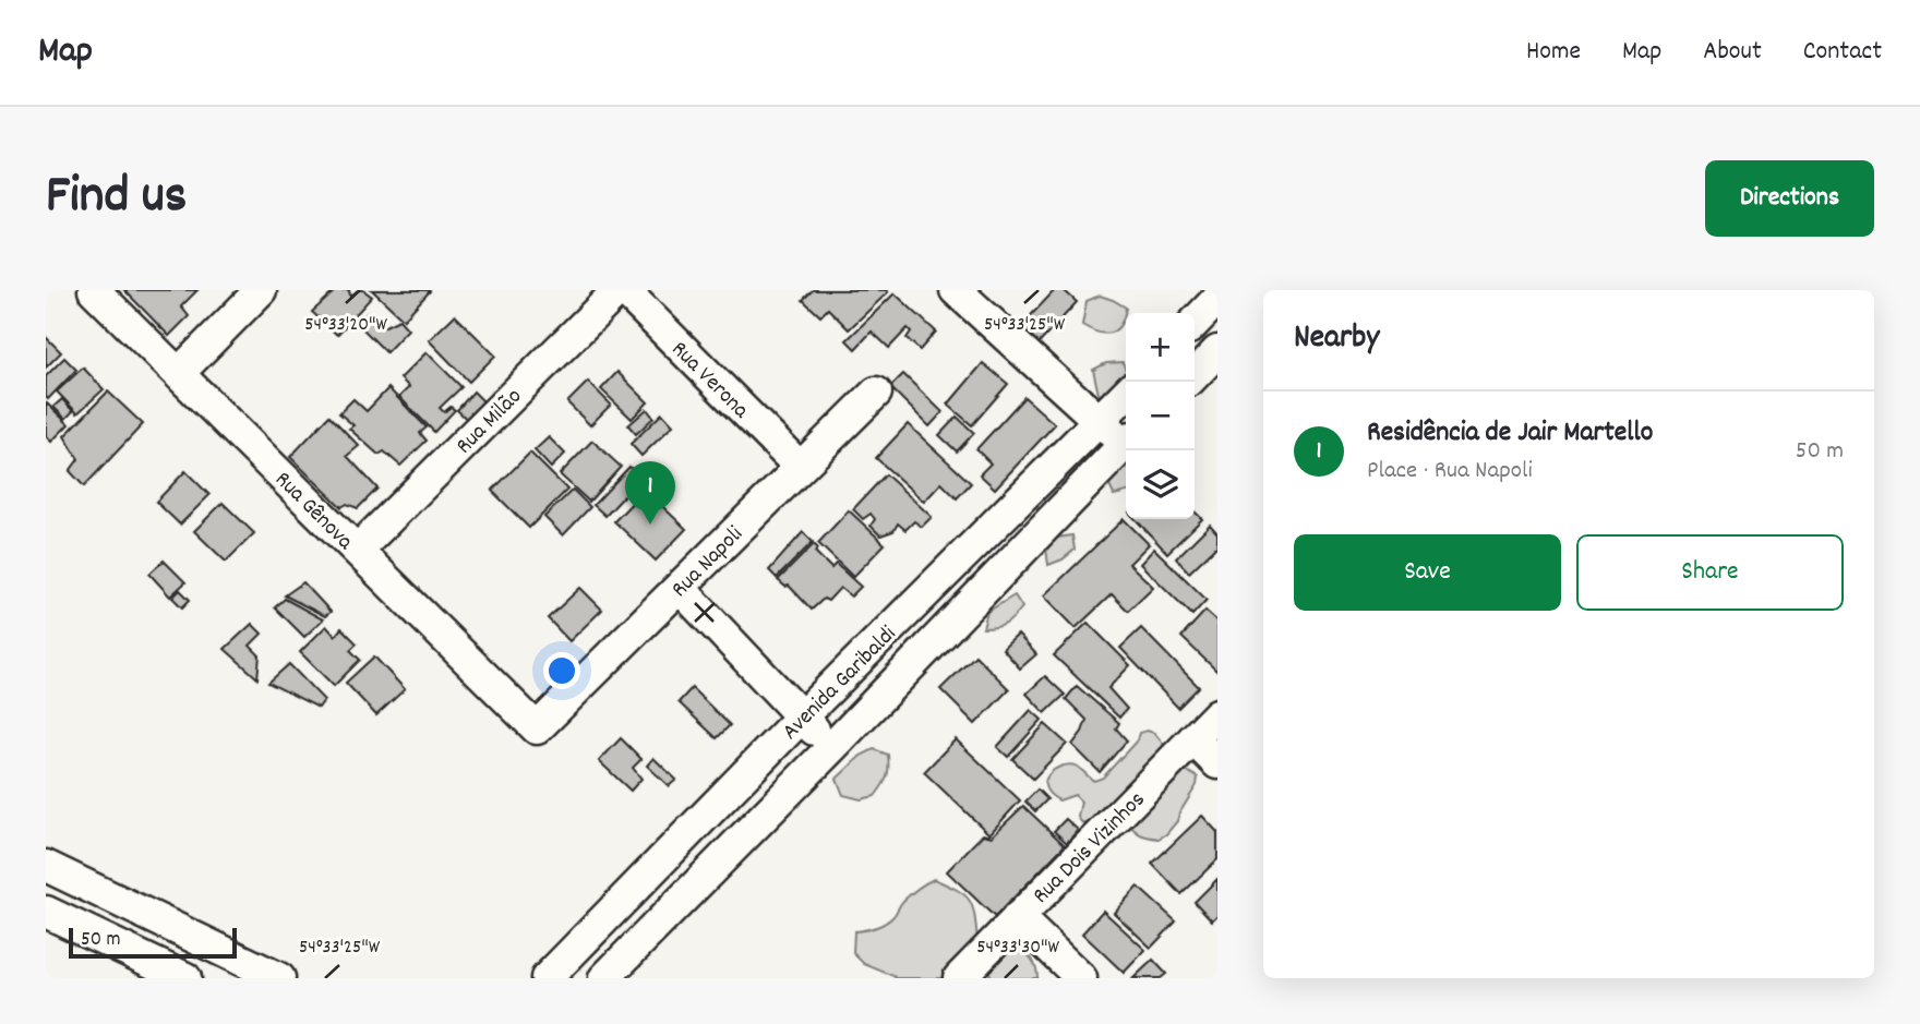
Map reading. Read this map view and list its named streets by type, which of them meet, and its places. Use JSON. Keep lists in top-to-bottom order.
{
  "streets": {
    "street": [
      "Rua Verona",
      "Rua Milão",
      "Rua Gênova",
      "Rua Napoli",
      "Avenida Garibaldi",
      "Rua Dois Vizinhos"
    ]
  },
  "crossings": [
    ["Rua Verona", "Rua Milão"],
    ["Rua Verona", "Rua Napoli"],
    ["Rua Milão", "Rua Gênova"],
    ["Rua Gênova", "Rua Napoli"]
  ],
  "scale_bar": "50 m",
  "page": {
    "header": "Map",
    "nav": [
      "Home",
      "Map",
      "About",
      "Contact"
    ],
    "title": "Find us",
    "buttons": [
      "Directions",
      ["Save", "Share"]
    ],
    "heading": "Nearby",
    "map_buttons": ["+", "−"],
    "list": [
      {
        "mark": "1",
        "name": "Residência de Jair Martello",
        "note": "Place · Rua Napoli",
        "value": "50 m"
      }
    ],
    "pins": "1",
    "scale": "50 m"
  },
  "coordinates": ["54°33'20\"W", "54°33'25\"W", "54°33'30\"W"]
}
